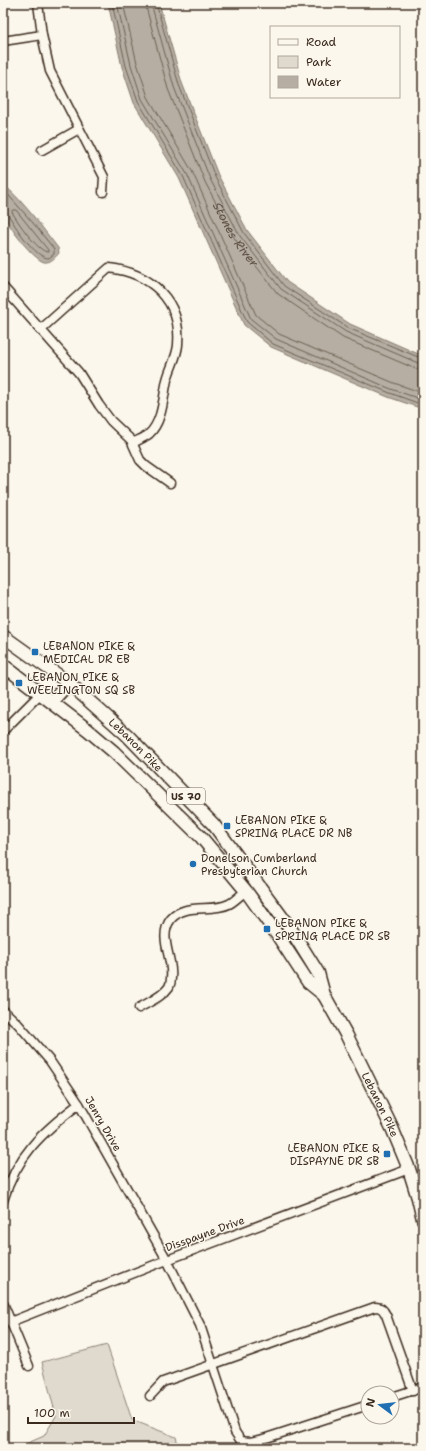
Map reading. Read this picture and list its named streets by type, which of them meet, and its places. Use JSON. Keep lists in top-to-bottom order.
{
  "streets": {
    "main road": ["Lebanon Pike", "US 70"],
    "street": ["Jenry Drive", "Disspayne Drive"]
  },
  "crossings": [
    ["Lebanon Pike", "Disspayne Drive"],
    ["Jenry Drive", "Disspayne Drive"]
  ],
  "water": ["Stones River"],
  "places": {
    "transit": [
      "LEBANON PIKE & MEDICAL DR EB",
      "LEBANON PIKE & WEELINGTON SQ SB",
      "LEBANON PIKE & SPRING PLACE DR NB",
      "LEBANON PIKE & SPRING PLACE DR SB",
      "LEBANON PIKE & DISPAYNE DR SB"
    ],
    "other": ["Donelson Cumberland Presbyterian Church"]
  },
  "legend": ["Road", "Park", "Water"],
  "scale_bar": "100 m",
  "north": "left"
}
